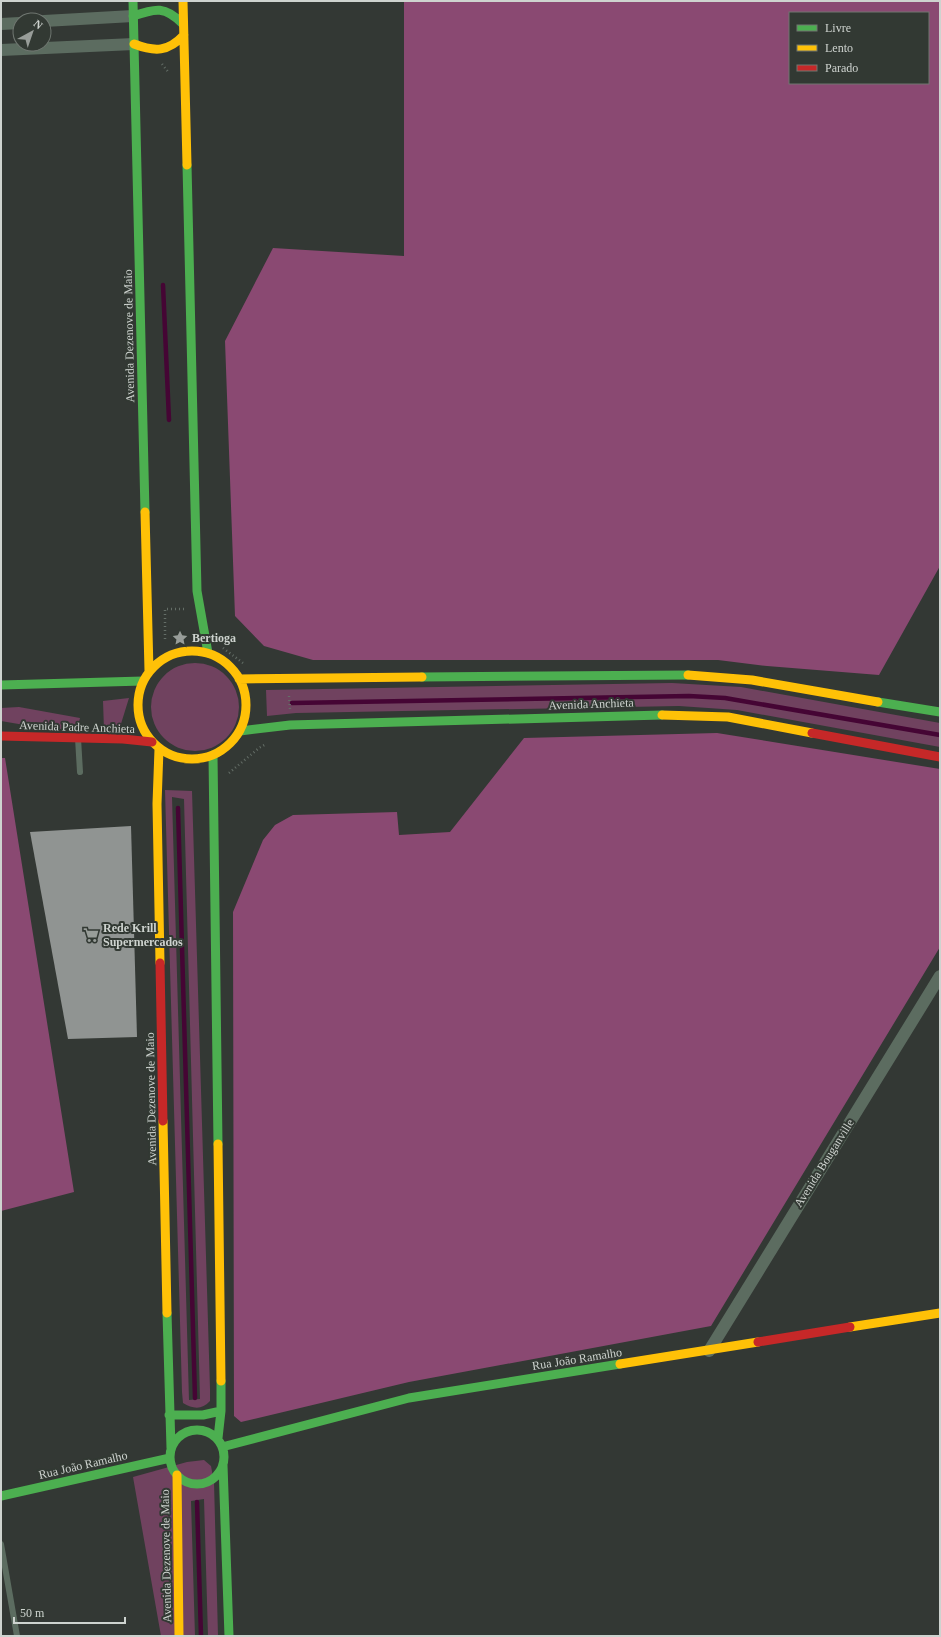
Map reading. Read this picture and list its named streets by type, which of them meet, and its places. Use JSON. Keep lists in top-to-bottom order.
{
  "streets": {
    "main road": [
      "Avenida Dezenove de Maio",
      "Avenida Anchieta",
      "Avenida Padre Anchieta",
      "Rua João Ramalho"
    ],
    "street": ["Avenida Bouganville"]
  },
  "crossings": [
    ["Avenida Dezenove de Maio", "Avenida Anchieta"],
    ["Avenida Dezenove de Maio", "Avenida Padre Anchieta"],
    ["Avenida Dezenove de Maio", "Rua João Ramalho"],
    ["Avenida Anchieta", "Avenida Padre Anchieta"],
    ["Avenida Bouganville", "Rua João Ramalho"]
  ],
  "places": {
    "place": ["Bertioga"],
    "supermarket": ["Rede Krill Supermercados"]
  },
  "legend": ["Livre", "Lento", "Parado"],
  "scale_bar": "50 m",
  "north": "top right"
}
